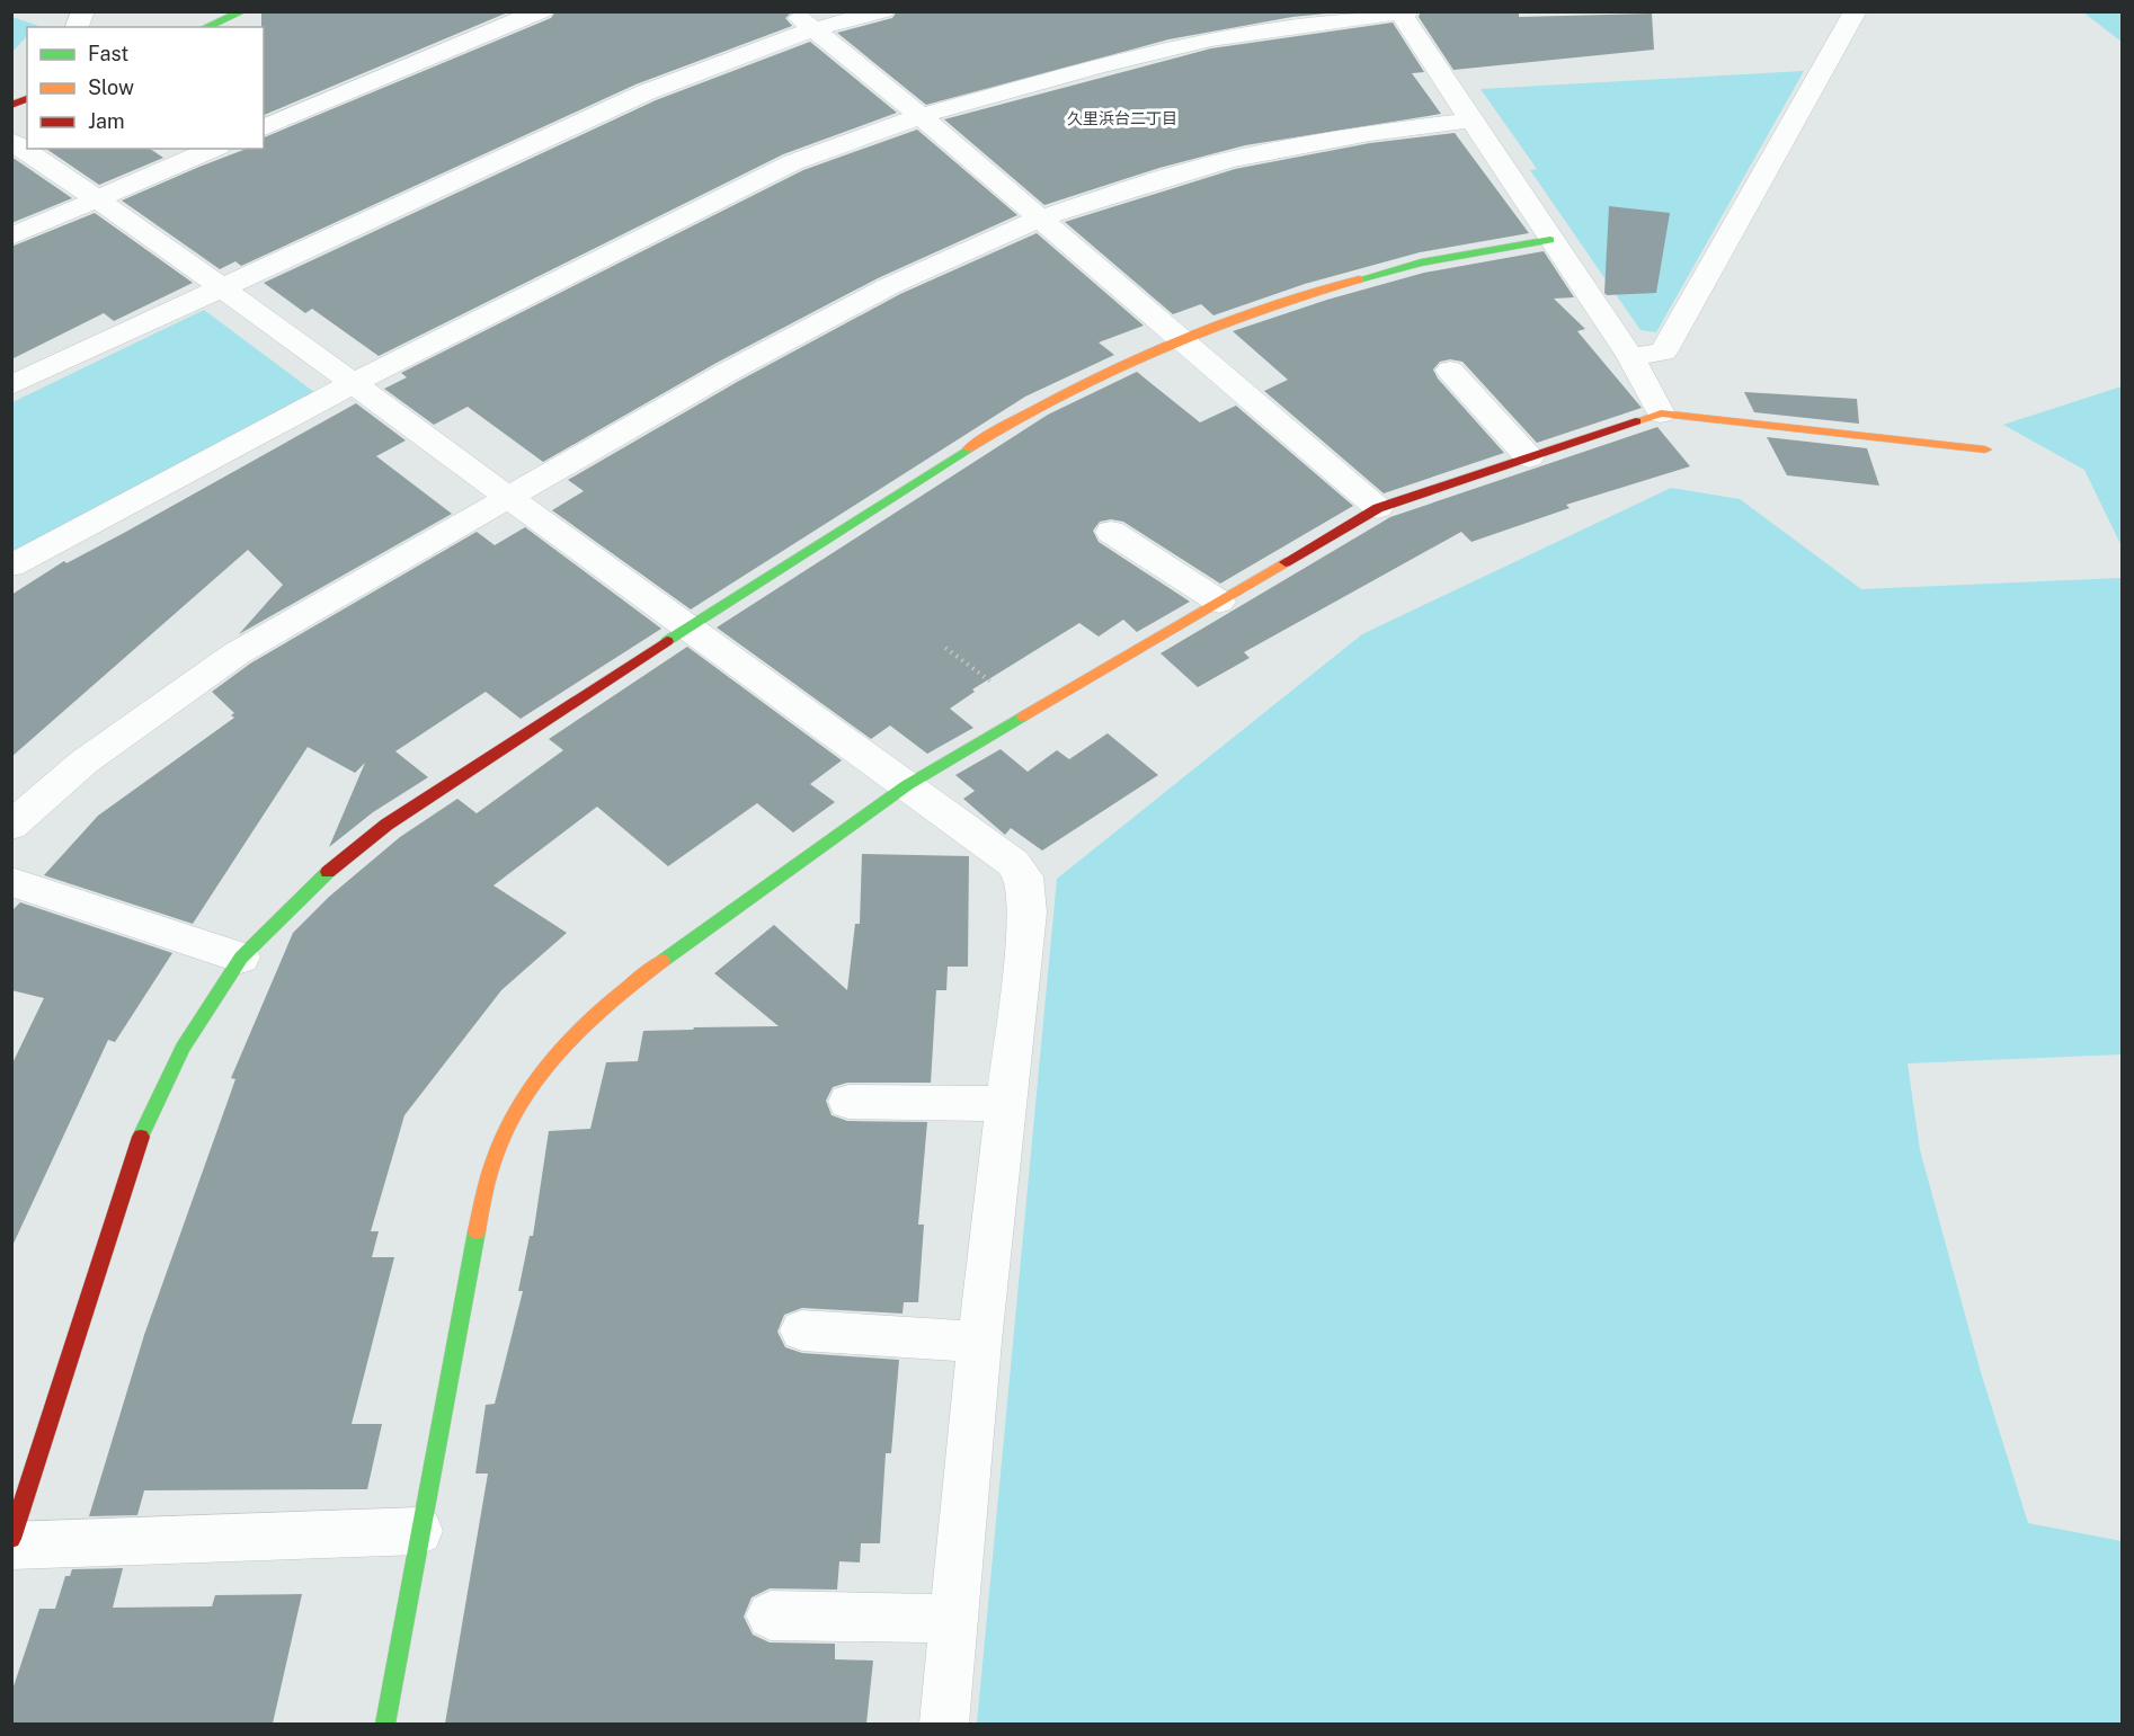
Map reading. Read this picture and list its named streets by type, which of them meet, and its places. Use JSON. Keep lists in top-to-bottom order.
{
  "districts": ["久里浜台二丁目"],
  "legend": ["Fast", "Slow", "Jam"]
}
